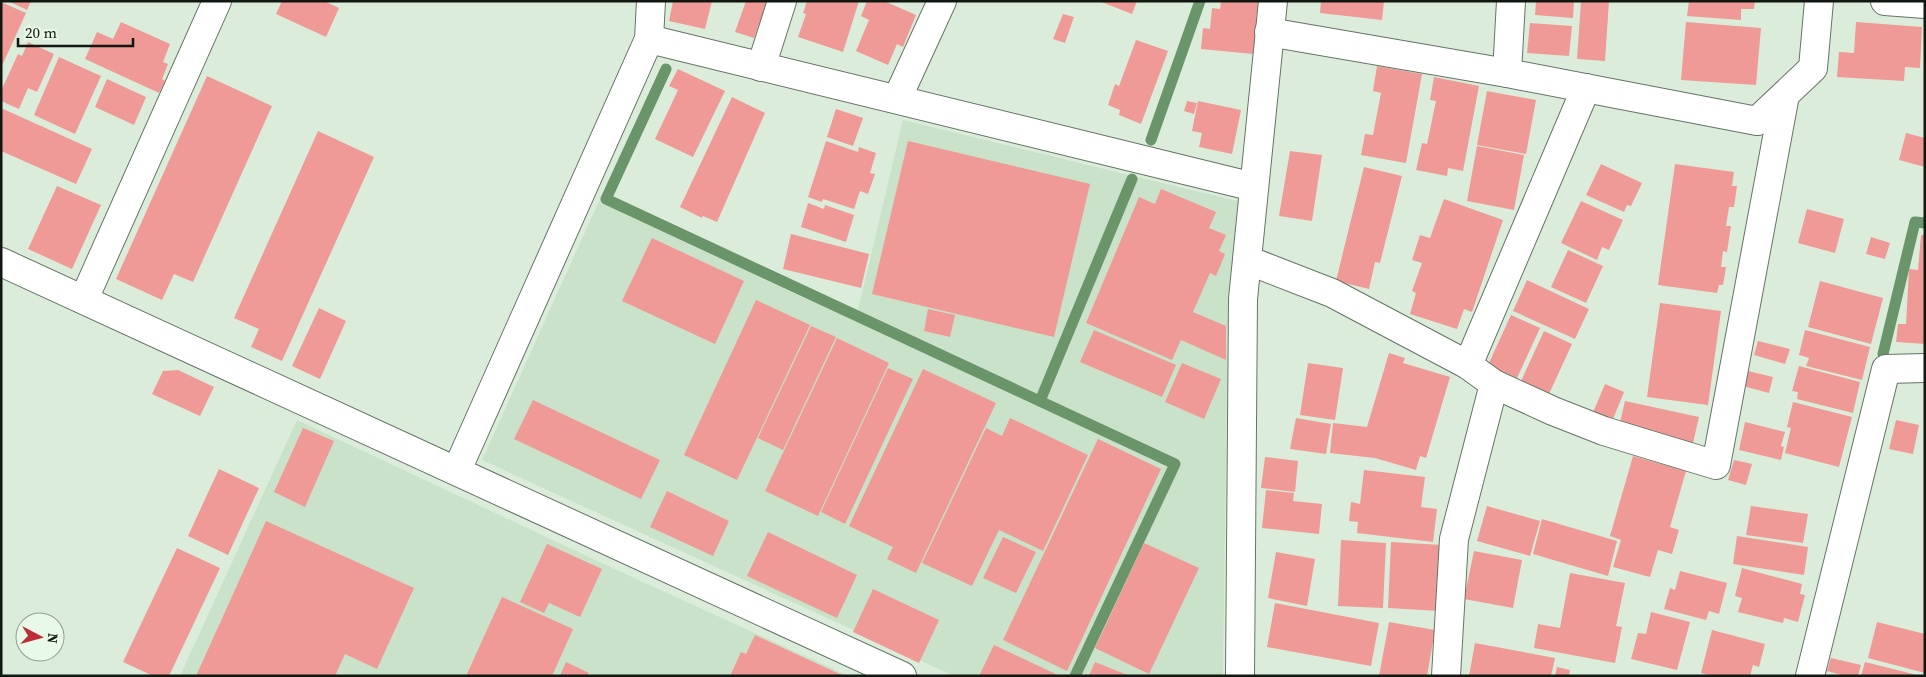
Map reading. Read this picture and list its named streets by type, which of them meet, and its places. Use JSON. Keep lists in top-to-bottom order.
{
  "scale_bar": "20 m",
  "north": "right"
}
